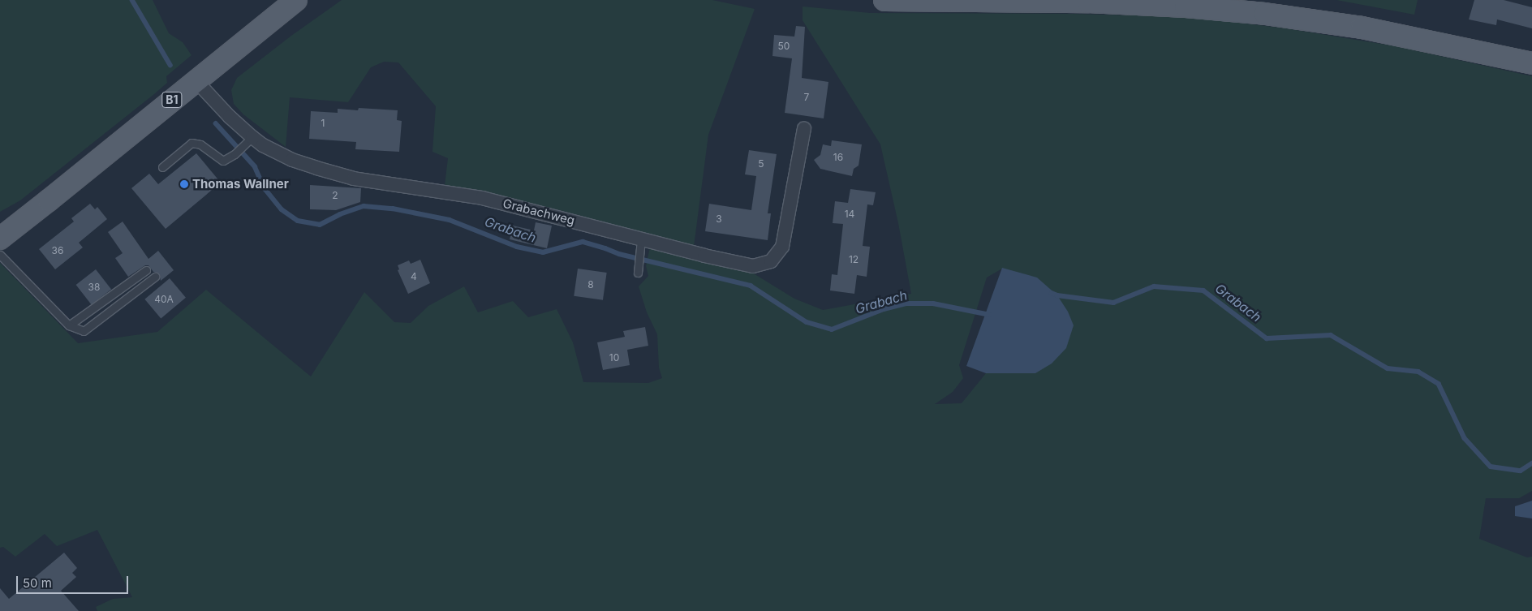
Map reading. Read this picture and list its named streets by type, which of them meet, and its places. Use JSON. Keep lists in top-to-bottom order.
{
  "streets": {
    "main road": ["B1"],
    "street": ["Grabachweg"]
  },
  "crossings": [
    ["B1", "Grabachweg"]
  ],
  "water": ["Grabach"],
  "places": ["Thomas Wallner"],
  "house_numbers": [
    "50",
    "7",
    "1",
    "16",
    "5",
    "2",
    "14",
    "3",
    "36",
    "12",
    "4",
    "8",
    "38",
    "40A",
    "10"
  ],
  "scale_bar": "50 m"
}
